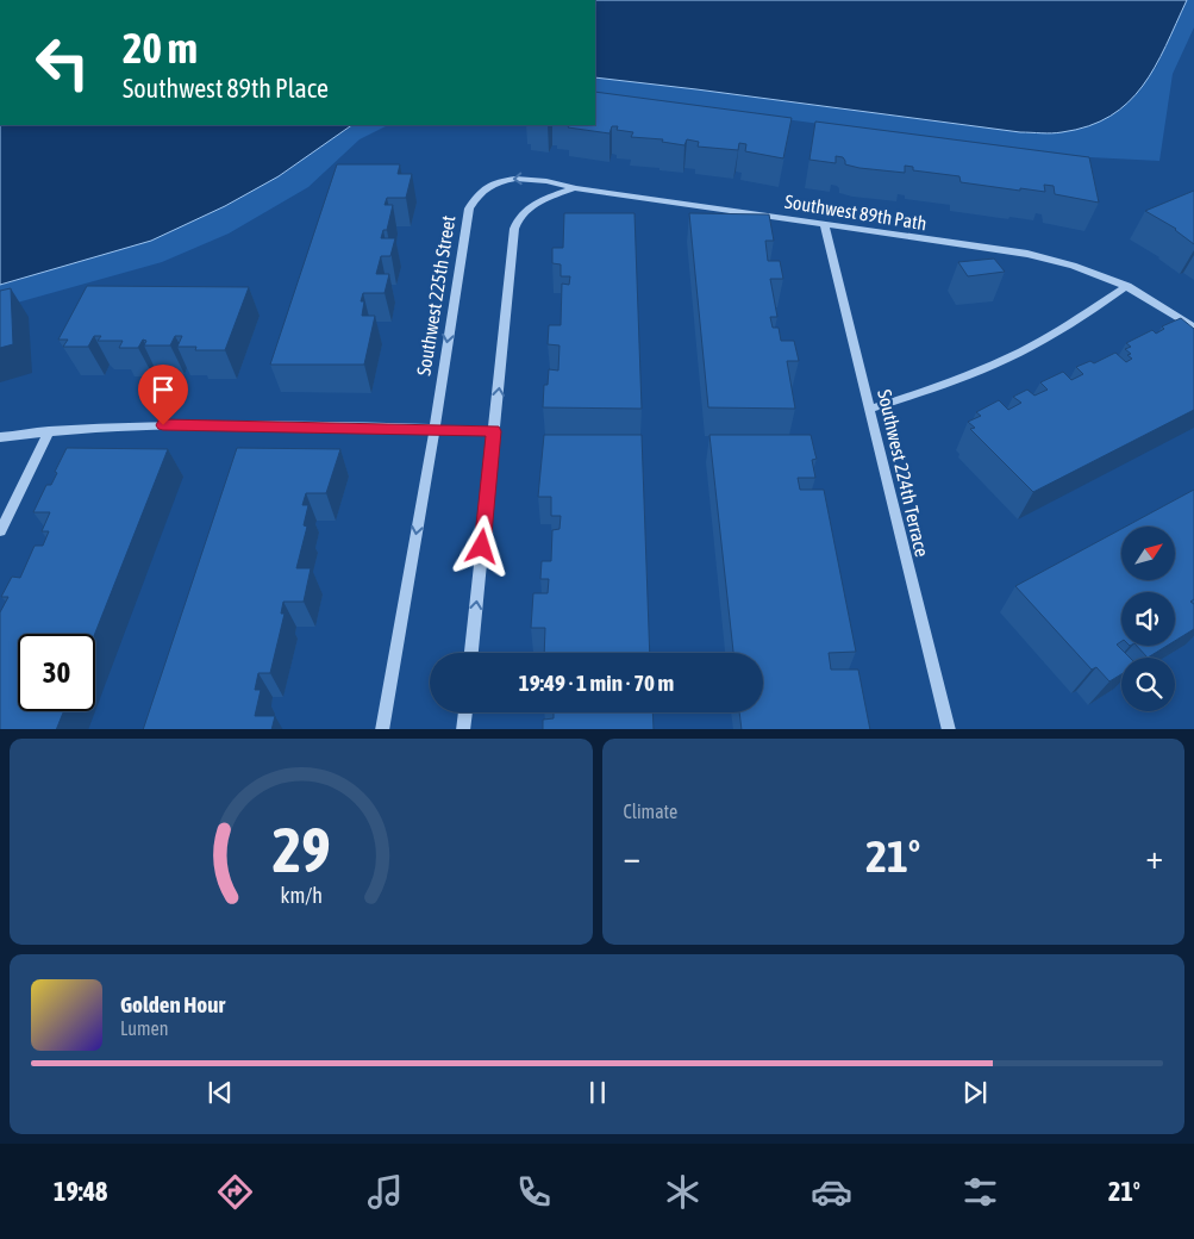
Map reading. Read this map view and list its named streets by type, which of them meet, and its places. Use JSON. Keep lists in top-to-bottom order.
{
  "streets": {
    "street": ["Southwest 89th Path", "Southwest 225th Street", "Southwest 224th Terrace"]
  },
  "crossings": [
    ["Southwest 89th Path", "Southwest 225th Street"],
    ["Southwest 89th Path", "Southwest 224th Terrace"]
  ],
  "north": "top right",
  "page": {
    "turn": ["20 m", "Southwest 89th Place"],
    "limit": "30",
    "trip": "19:49 · 1 min · 70 m",
    "tile": "Climate",
    "heat": ["−", "21°", "+"],
    "song": ["Golden Hour", "Lumen"],
    "tabs": ["19:48", "21°"],
    "gauge": ["29", "km/h"]
  }
}
